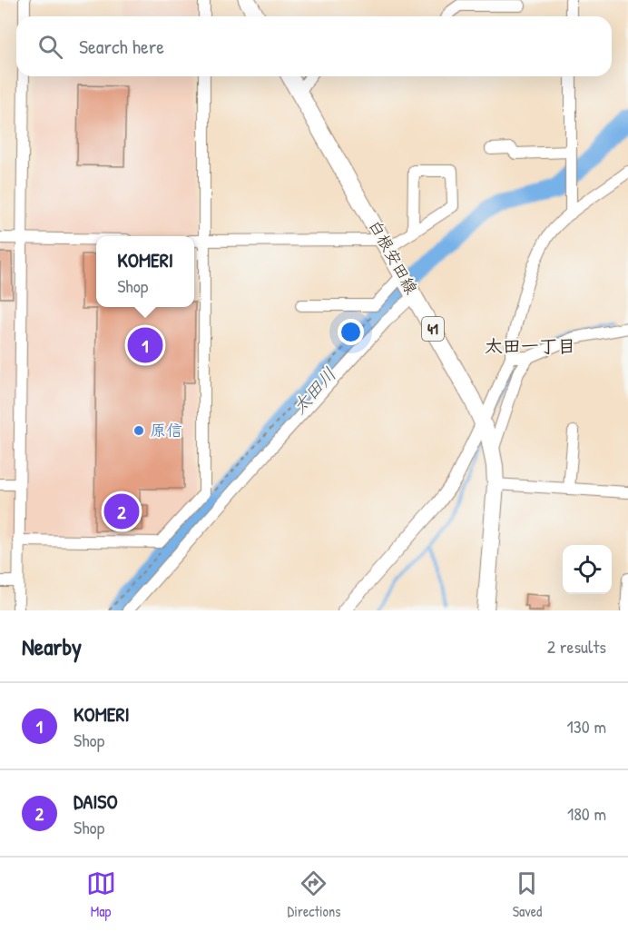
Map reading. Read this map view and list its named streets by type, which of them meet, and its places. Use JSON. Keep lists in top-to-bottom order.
{
  "streets": {
    "main road": ["白根安田線", "41"]
  },
  "districts": ["太田一丁目"],
  "water": ["太田川"],
  "places": ["原信"],
  "page": {
    "search": "Search here",
    "popup": ["KOMERI", "Shop"],
    "pins": ["1", "2"],
    "heading": ["Nearby", "2 results"],
    "list": [
      {
        "mark": "1",
        "name": "KOMERI",
        "note": "Shop",
        "value": "130 m"
      },
      {
        "mark": "2",
        "name": "DAISO",
        "note": "Shop",
        "value": "180 m"
      }
    ],
    "nav": ["Map", "Directions", "Saved"]
  }
}
